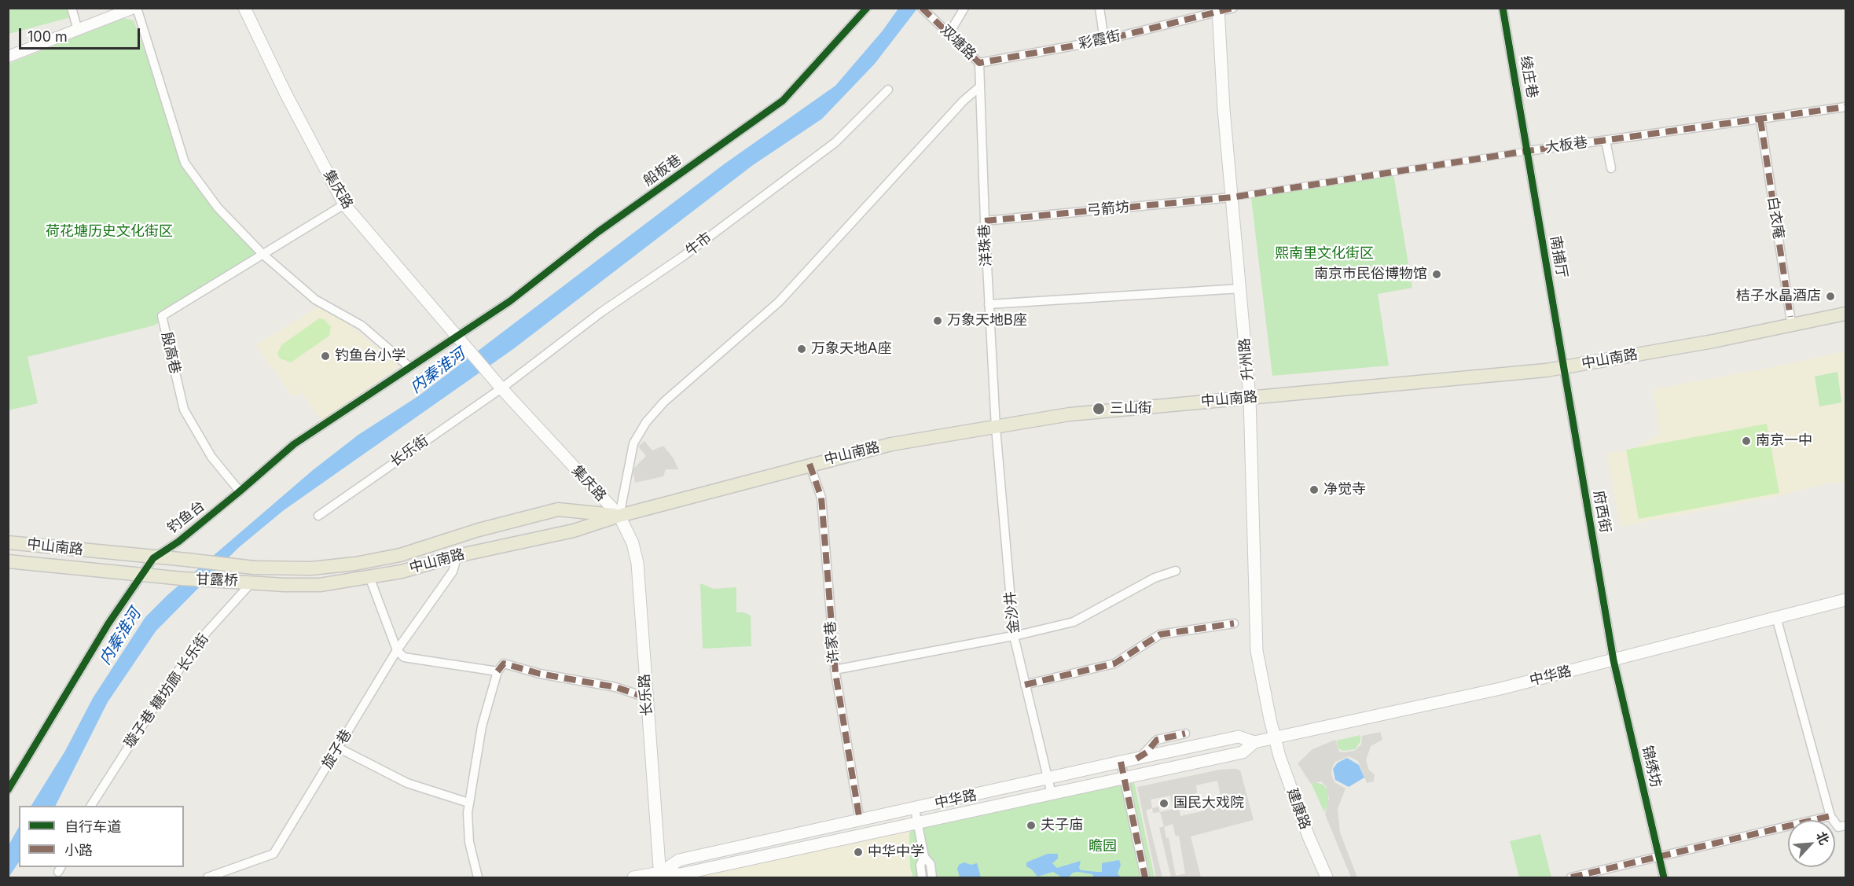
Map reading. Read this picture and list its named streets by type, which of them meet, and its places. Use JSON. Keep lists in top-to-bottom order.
{
  "streets": {
    "main road": [
      "集庆路",
      "升州路",
      "中山南路",
      "甘露桥",
      "中华路",
      "长乐路",
      "建康路"
    ],
    "street": [
      "彩霞街",
      "双塘路",
      "绫庄巷",
      "大板巷",
      "船板巷",
      "弓箭坊",
      "白衣庵",
      "牛市",
      "洋珠巷",
      "南捕厅",
      "殷高巷",
      "长乐街",
      "府西街",
      "钓鱼台",
      "金沙井",
      "许家巷",
      "璇子巷 糖坊廊 长乐街",
      "旋子巷",
      "锦绣坊"
    ]
  },
  "crossings": [
    ["彩霞街", "双塘路"],
    ["彩霞街", "洋珠巷"],
    ["彩霞街", "升州路"],
    ["双塘路", "洋珠巷"],
    ["绫庄巷", "大板巷"],
    ["绫庄巷", "南捕厅"],
    ["大板巷", "弓箭坊"],
    ["大板巷", "白衣庵"],
    ["大板巷", "南捕厅"],
    ["大板巷", "升州路"],
    ["船板巷", "集庆路"],
    ["船板巷", "钓鱼台"],
    ["集庆路", "牛市"],
    ["集庆路", "殷高巷"],
    ["集庆路", "中山南路"],
    ["集庆路", "长乐街"],
    ["集庆路", "钓鱼台"],
    ["集庆路", "长乐路"],
    ["弓箭坊", "洋珠巷"],
    ["弓箭坊", "升州路"],
    ["牛市", "长乐街"],
    ["洋珠巷", "中山南路"],
    ["洋珠巷", "金沙井"],
    ["南捕厅", "中山南路"],
    ["南捕厅", "府西街"],
    ["殷高巷", "钓鱼台"],
    ["升州路", "中山南路"],
    ["升州路", "中华路"],
    ["升州路", "建康路"],
    ["中山南路", "府西街"],
    ["中山南路", "钓鱼台"],
    ["中山南路", "甘露桥"],
    ["中山南路", "金沙井"],
    ["中山南路", "许家巷"],
    ["中山南路", "璇子巷 糖坊廊 长乐街"],
    ["中山南路", "长乐路"],
    ["中山南路", "旋子巷"],
    ["府西街", "中华路"],
    ["府西街", "锦绣坊"],
    ["甘露桥", "璇子巷 糖坊廊 长乐街"],
    ["金沙井", "中华路"],
    ["许家巷", "中华路"],
    ["中华路", "长乐路"],
    ["中华路", "锦绣坊"],
    ["中华路", "建康路"]
  ],
  "water": ["内秦淮河"],
  "parks": ["荷花塘历史文化街区", "熙南里文化街区", "瞻园"],
  "places": [
    "南京市民俗博物馆",
    "桔子水晶酒店",
    "万象天地B座",
    "万象天地A座",
    "钓鱼台小学",
    "三山街",
    "南京一中",
    "净觉寺",
    "国民大戏院",
    "夫子庙",
    "中华中学"
  ],
  "legend": ["自行车道", "小路"],
  "scale_bar": "100 m",
  "north": "top right"
}
